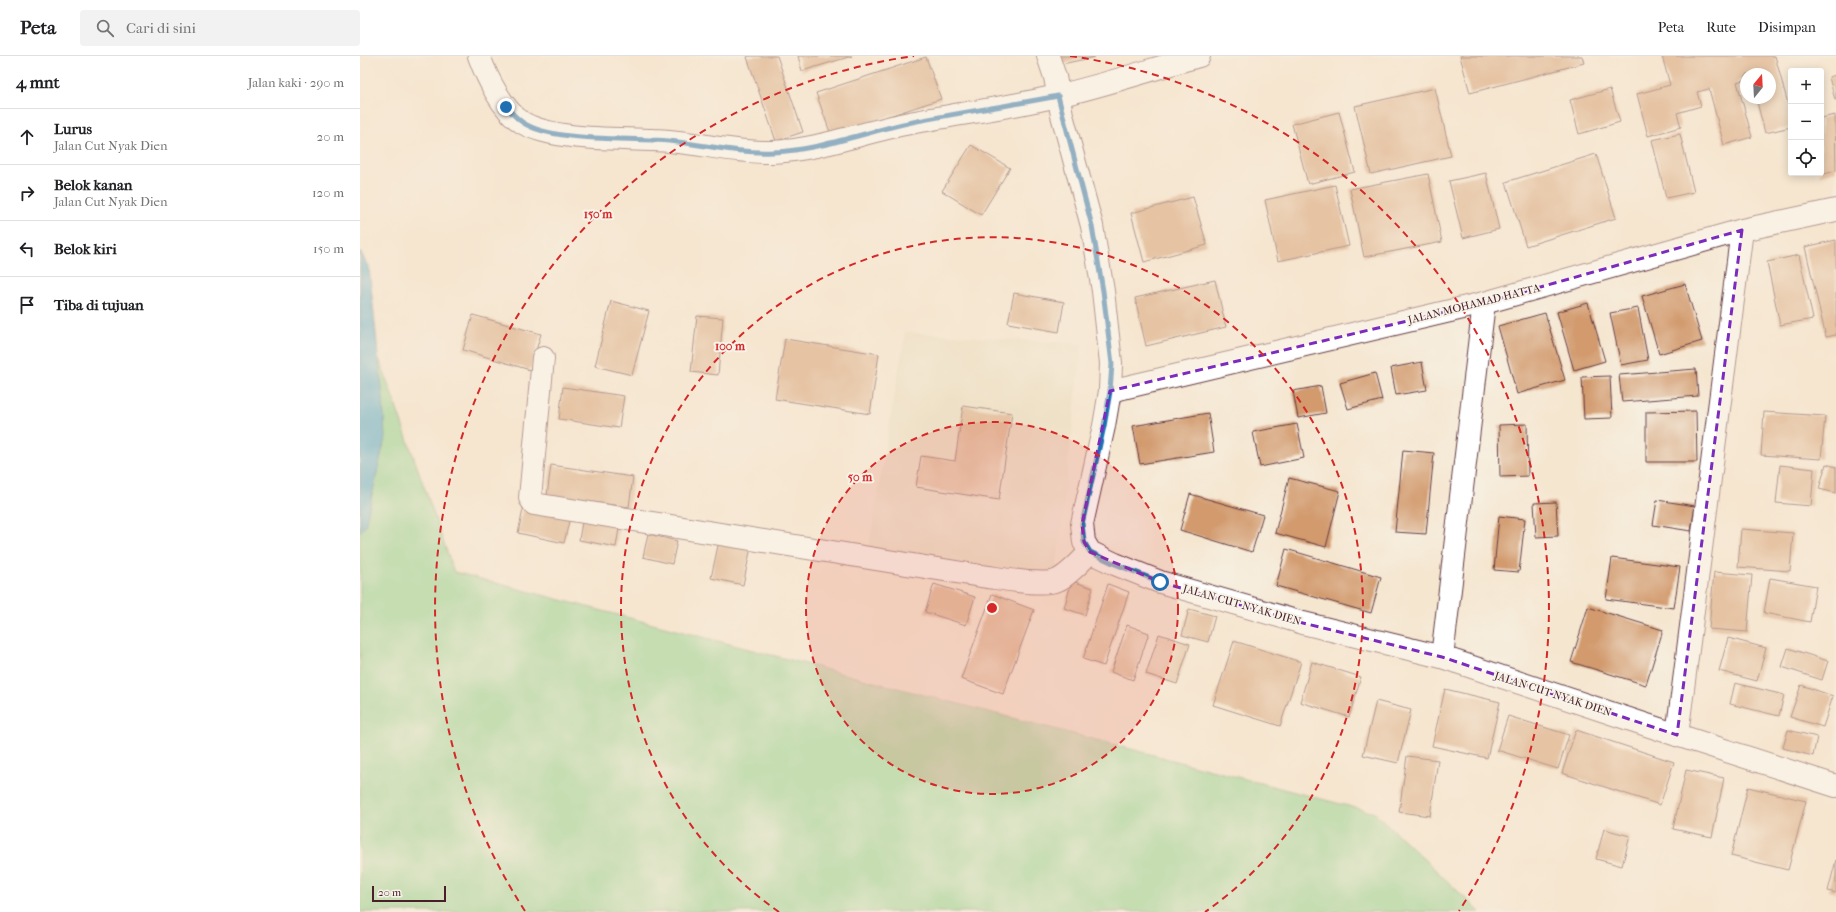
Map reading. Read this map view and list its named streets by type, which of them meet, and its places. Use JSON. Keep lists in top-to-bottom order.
{
  "streets": {
    "street": ["JALAN MOHAMAD HATTA", "JALAN CUT NYAK DIEN"]
  },
  "scale_bar": "20 m",
  "north": "top",
  "page": {
    "header": "Peta",
    "search": "Cari di sini",
    "nav": ["Peta", "Rute", "Disimpan"],
    "heading": ["4 mnt", "Jalan kaki · 290 m"],
    "map_buttons": ["+", "−"],
    "list": [
      ["Lurus", "Jalan Cut Nyak Dien", "20 m"],
      ["Belok kanan", "Jalan Cut Nyak Dien", "120 m"],
      ["Belok kiri", "150 m"],
      "Tiba di tujuan"
    ],
    "scale": "20 m"
  },
  "rings": ["150 m", "100 m", "50 m"]
}
